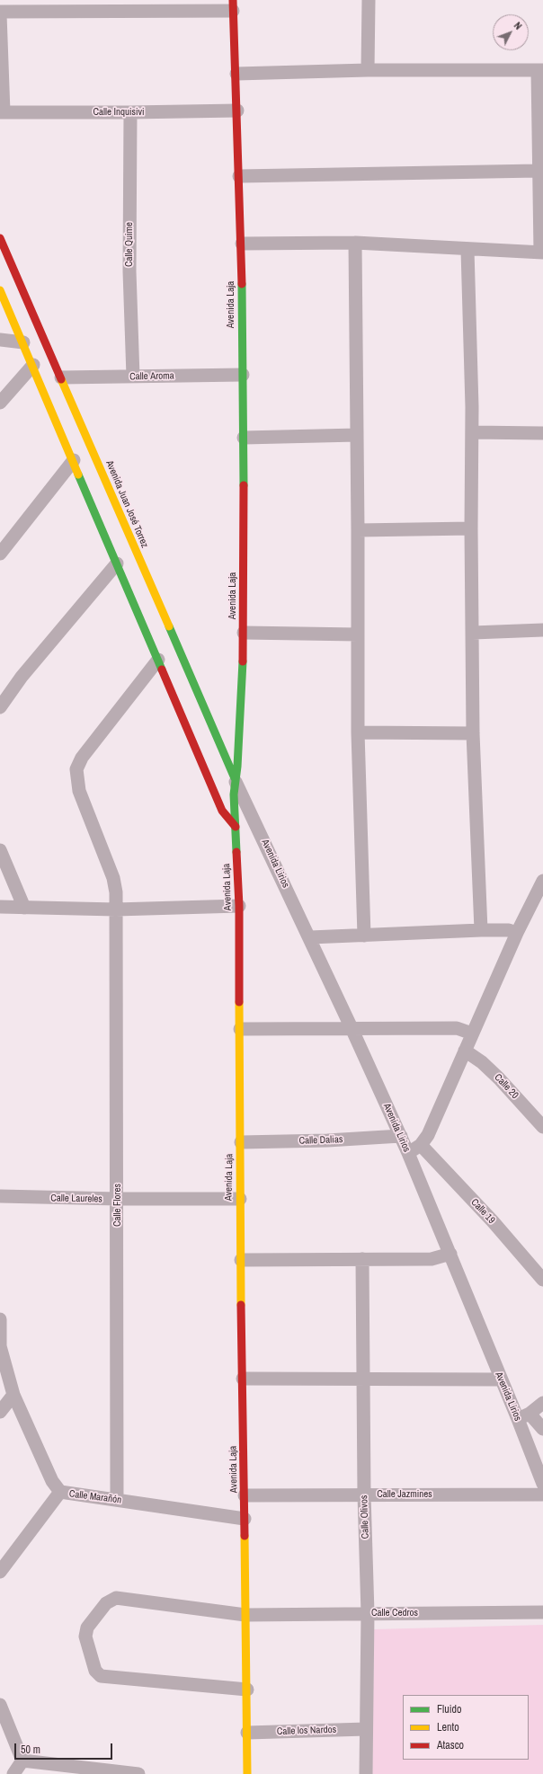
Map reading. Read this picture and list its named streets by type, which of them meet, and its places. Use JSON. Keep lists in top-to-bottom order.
{
  "streets": {
    "street": [
      "Calle Inquisivi",
      "Calle Quime",
      "Avenida Laja",
      "Calle Aroma",
      "Avenida Juan José Torrez",
      "Avenida Lirios",
      "Calle 20",
      "Calle Dalias",
      "Calle Laureles",
      "Calle Flores",
      "Calle 19",
      "Calle Jazmines",
      "Calle Marañón",
      "Calle Olivos",
      "Calle Cedros",
      "Calle los Nardos"
    ]
  },
  "crossings": [
    ["Calle Inquisivi", "Calle Quime"],
    ["Calle Inquisivi", "Avenida Laja"],
    ["Calle Quime", "Calle Aroma"],
    ["Avenida Laja", "Calle Aroma"],
    ["Avenida Laja", "Avenida Juan José Torrez"],
    ["Avenida Laja", "Avenida Lirios"],
    ["Avenida Laja", "Calle Dalias"],
    ["Avenida Laja", "Calle Laureles"],
    ["Avenida Laja", "Calle Jazmines"],
    ["Avenida Laja", "Calle Marañón"],
    ["Avenida Laja", "Calle Cedros"],
    ["Avenida Laja", "Calle los Nardos"],
    ["Calle Aroma", "Avenida Juan José Torrez"],
    ["Avenida Juan José Torrez", "Avenida Lirios"],
    ["Avenida Lirios", "Calle Dalias"],
    ["Calle Laureles", "Calle Flores"],
    ["Calle Flores", "Calle Marañón"],
    ["Calle Jazmines", "Calle Olivos"],
    ["Calle Olivos", "Calle Cedros"],
    ["Calle Olivos", "Calle los Nardos"]
  ],
  "legend": ["Fluido", "Lento", "Atasco"],
  "scale_bar": "50 m",
  "north": "top right"
}
